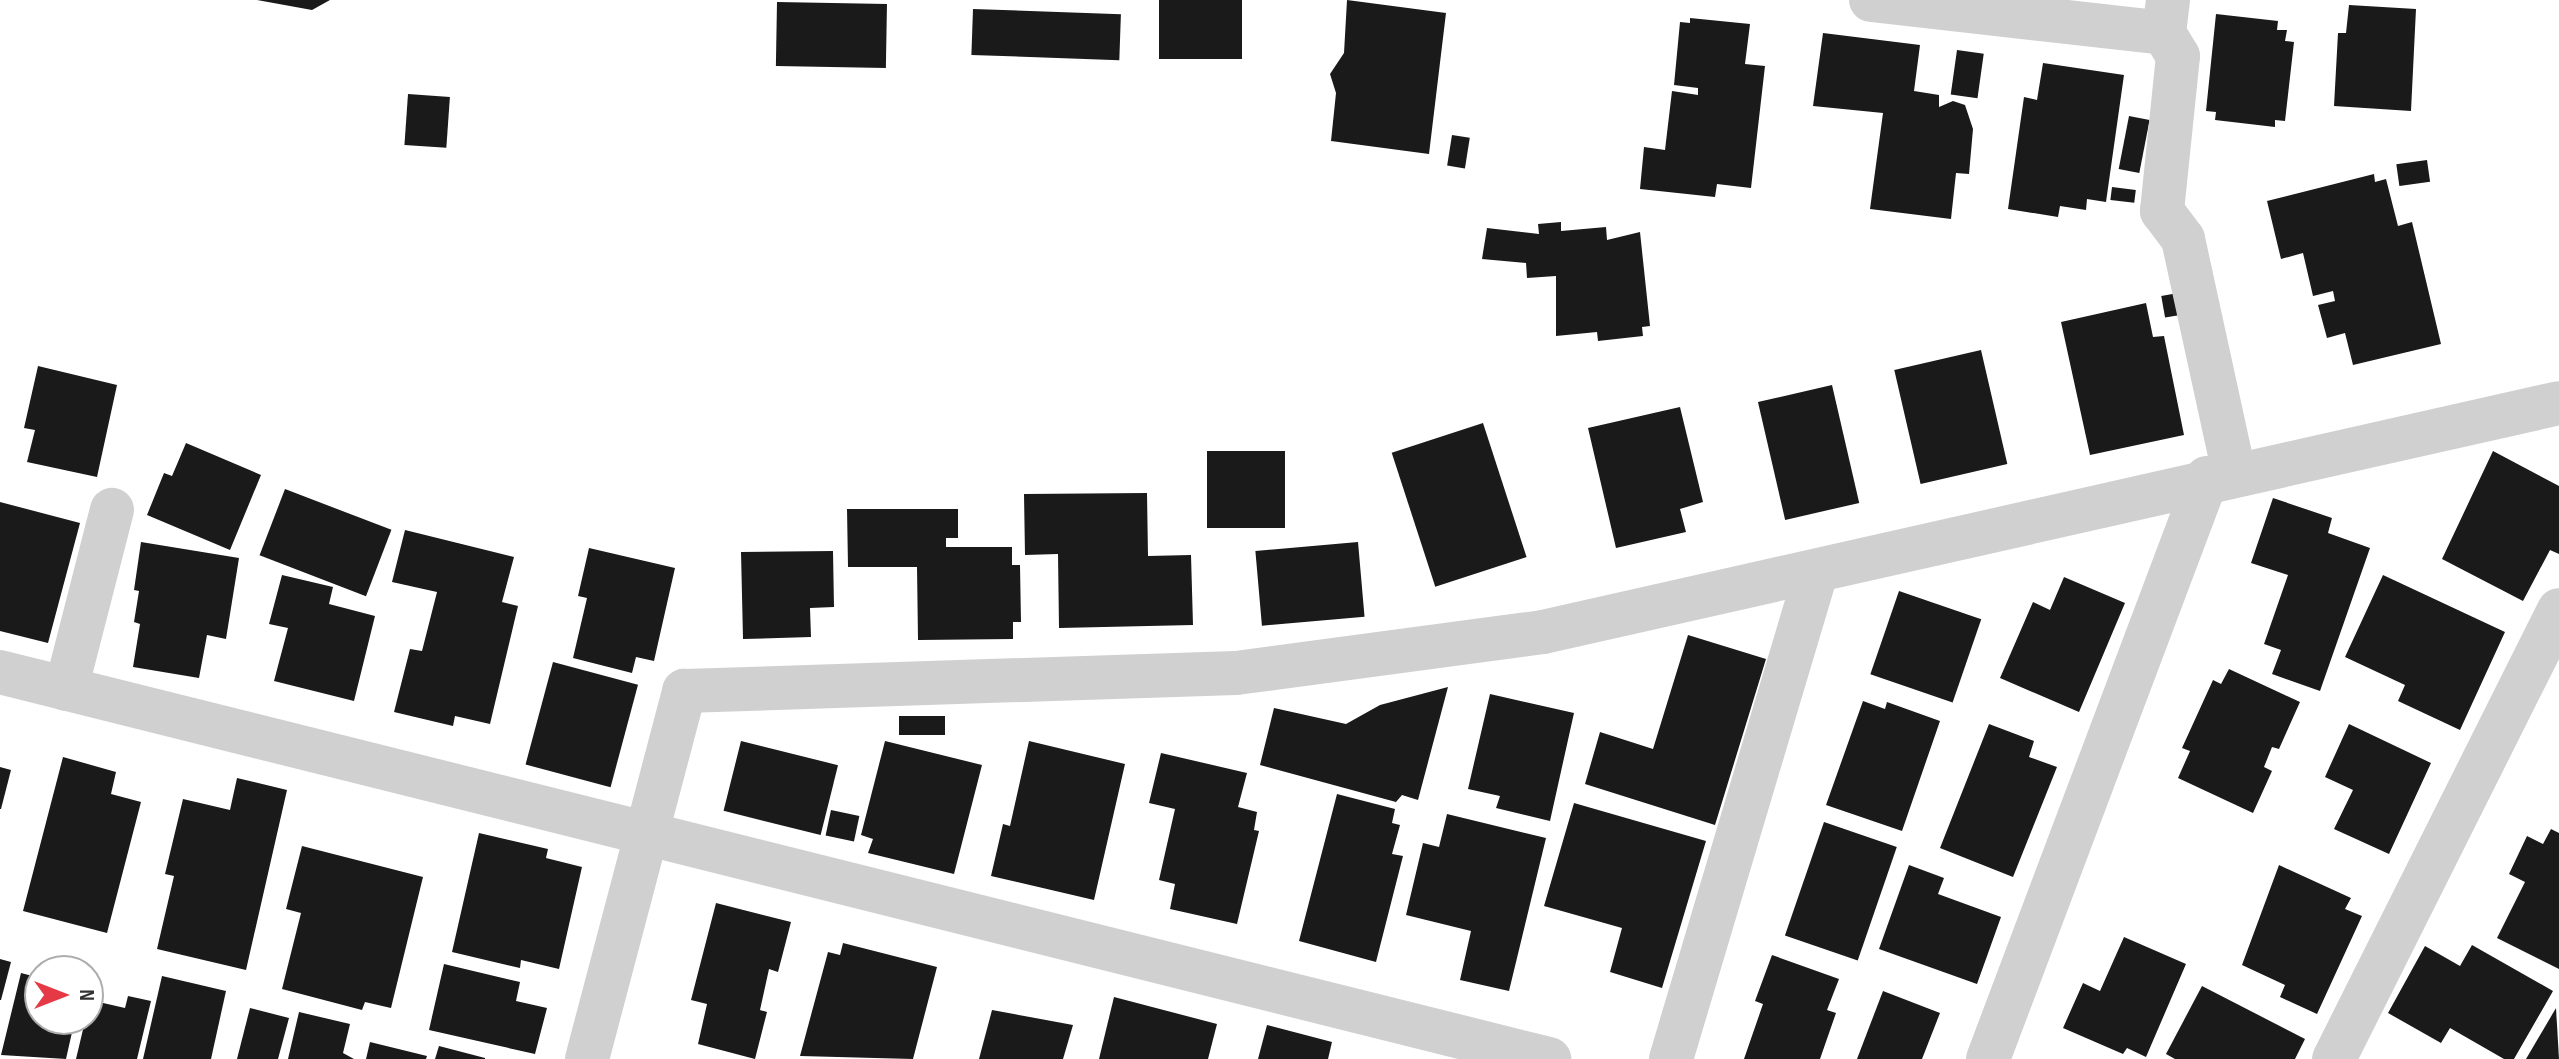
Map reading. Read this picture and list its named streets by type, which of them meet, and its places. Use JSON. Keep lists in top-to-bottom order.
{
  "north": "right"
}
